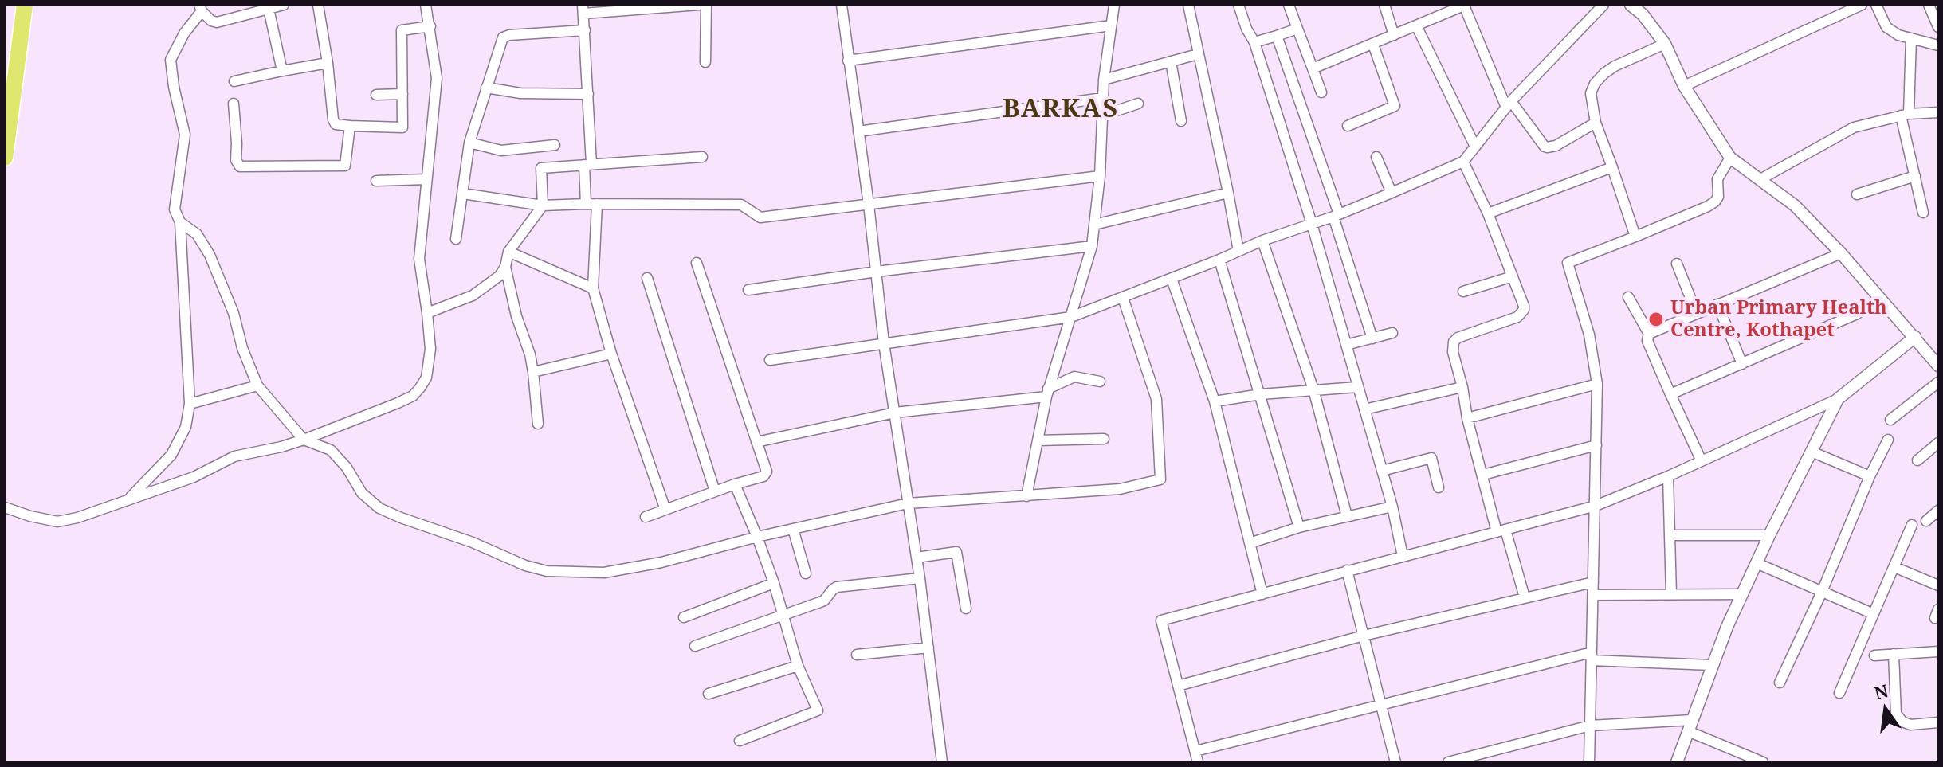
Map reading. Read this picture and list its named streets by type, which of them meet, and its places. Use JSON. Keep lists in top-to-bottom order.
{
  "districts": ["BARKAS"],
  "places": ["Urban Primary Health Centre, Kothapet"],
  "north": "top"
}
